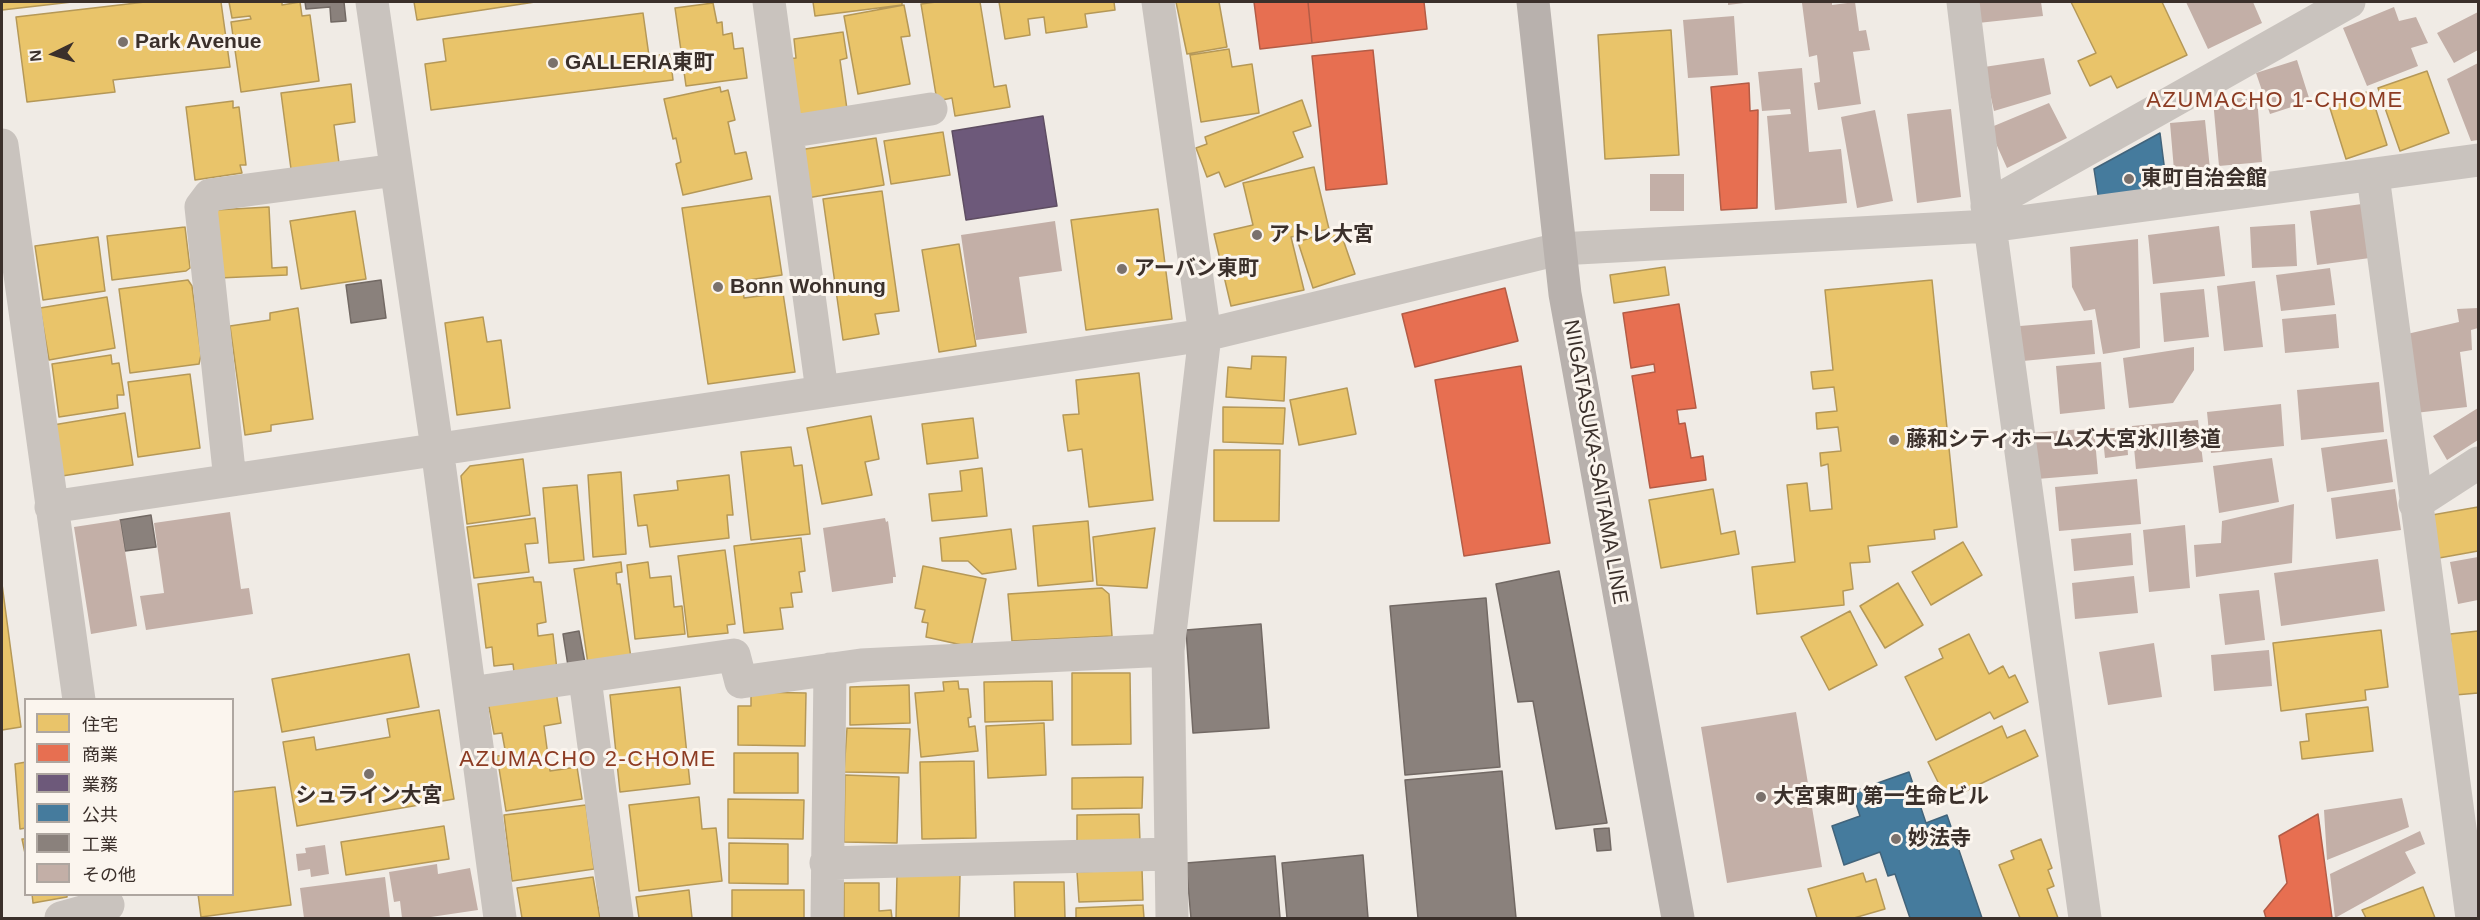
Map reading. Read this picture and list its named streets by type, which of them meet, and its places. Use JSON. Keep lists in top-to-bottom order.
{
  "streets": {
    "main road": ["NIIGATASUKA-SAITAMA LINE"]
  },
  "districts": ["AZUMACHO 1-CHOME", "AZUMACHO 2-CHOME"],
  "places": [
    "Park Avenue",
    "GALLERIA東町",
    "東町自治会館",
    "アトレ大宮",
    "アーバン東町",
    "Bonn Wohnung",
    "藤和シティホームズ大宮氷川参道",
    "シュライン大宮",
    "大宮東町 第一生命ビル",
    "妙法寺"
  ],
  "legend": [
    "住宅",
    "商業",
    "業務",
    "公共",
    "工業",
    "その他"
  ],
  "north": "left"
}
